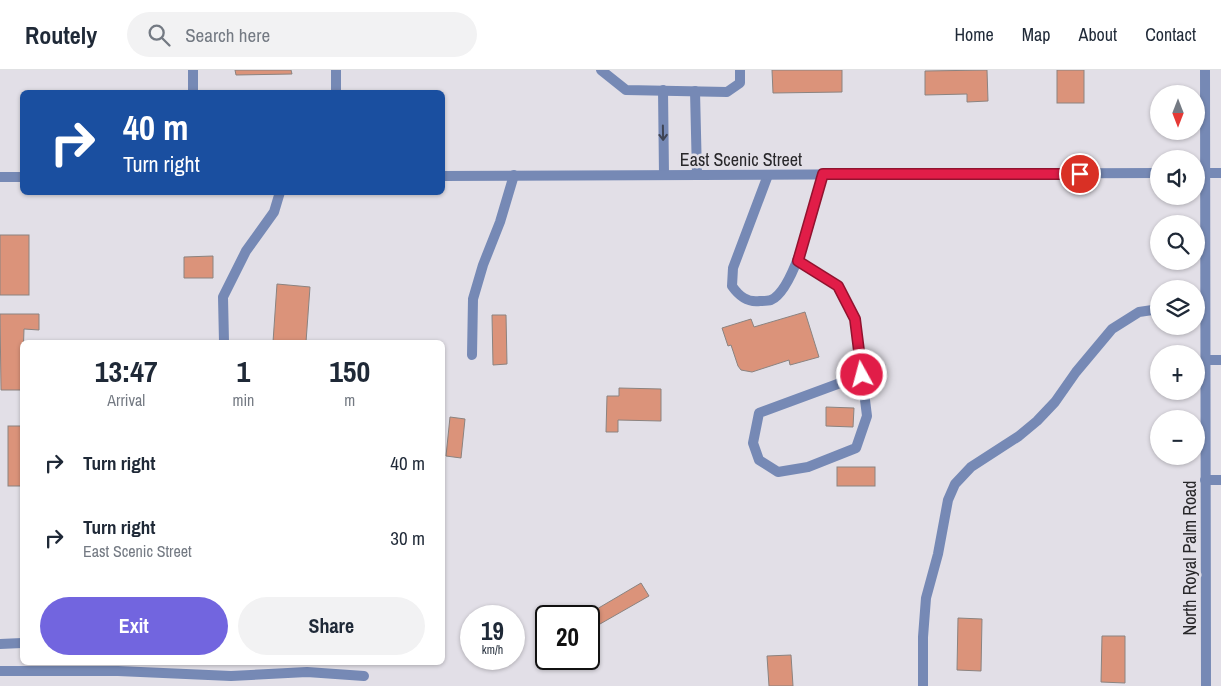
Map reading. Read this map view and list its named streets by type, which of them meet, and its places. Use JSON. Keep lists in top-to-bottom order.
{
  "streets": {
    "street": ["East Scenic Street", "North Royal Palm Road"]
  },
  "north": "bottom",
  "page": {
    "header": "Routely",
    "search": "Search here",
    "nav": [
      "Home",
      "Map",
      "About",
      "Contact"
    ],
    "map_buttons": ["+", "−"],
    "turn": ["40 m", "Turn right"],
    "eta": [
      "13:47",
      "Arrival",
      "1",
      "min",
      "150",
      "m"
    ],
    "list": [
      {
        "name": "Turn right",
        "value": "40 m"
      },
      {
        "name": "Turn right",
        "note": "East Scenic Street",
        "value": "30 m"
      }
    ],
    "buttons": ["Exit", "Share"],
    "speed": "19 km/h",
    "limit": "20"
  }
}
